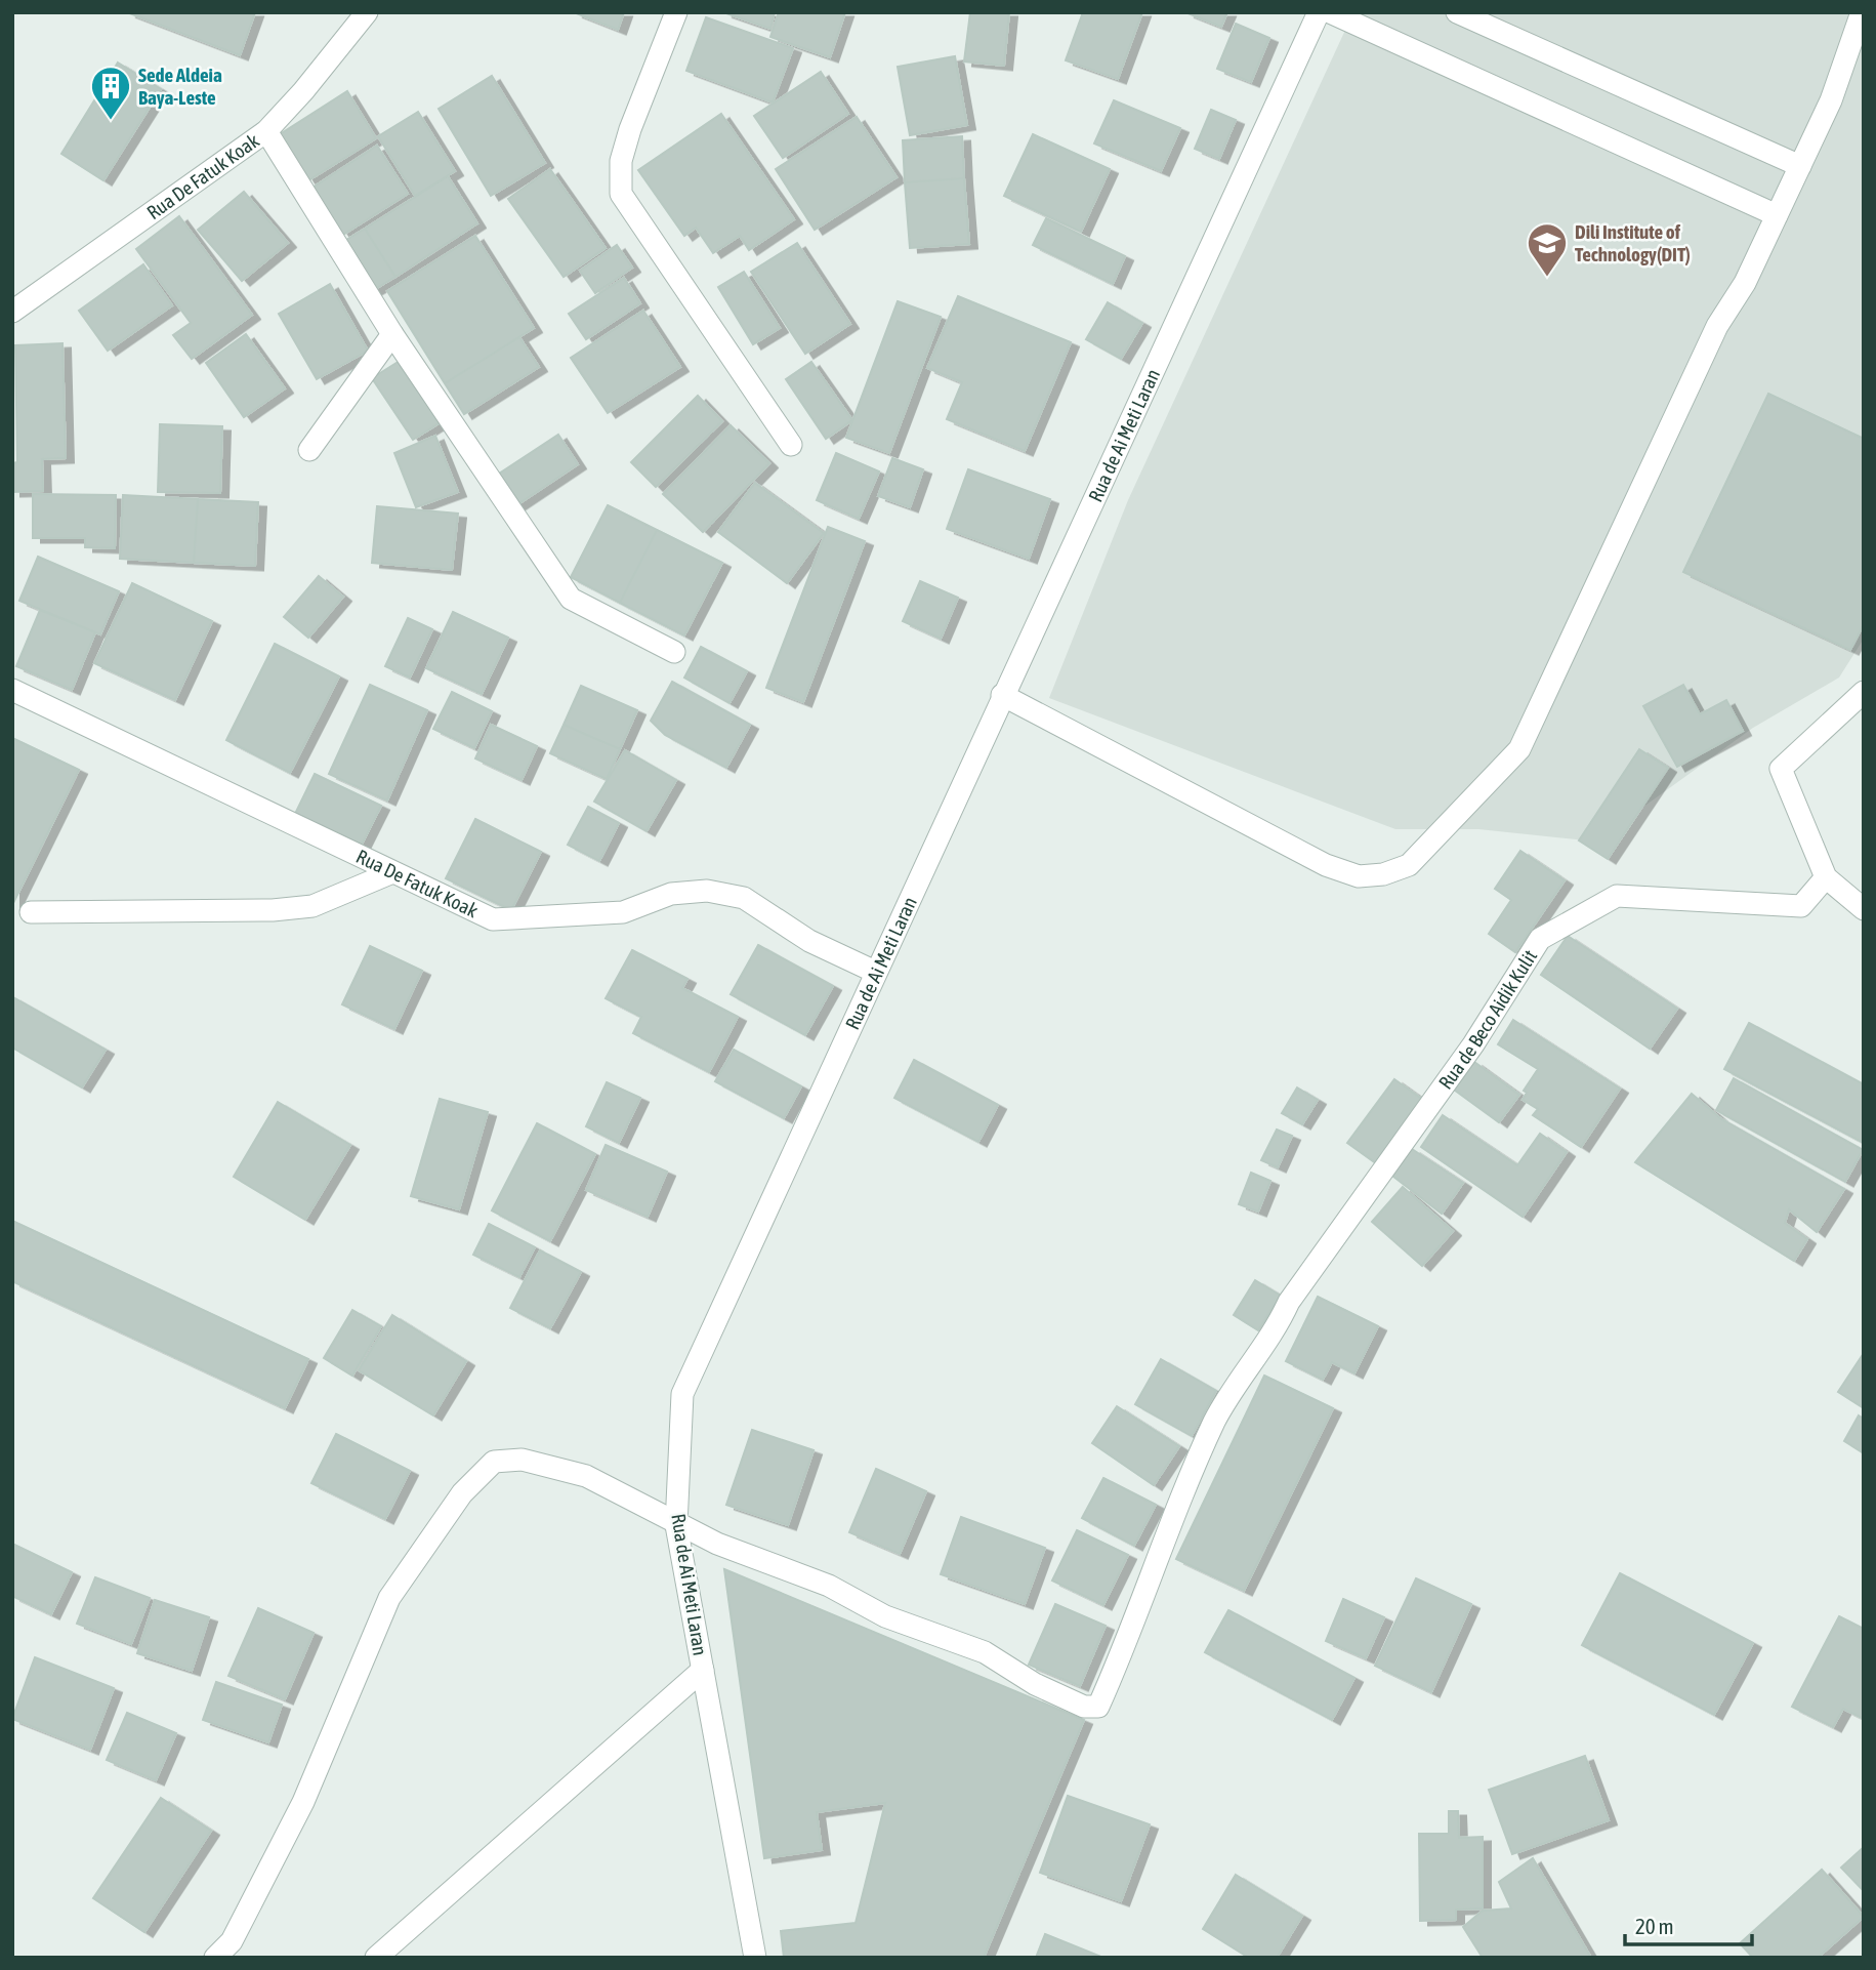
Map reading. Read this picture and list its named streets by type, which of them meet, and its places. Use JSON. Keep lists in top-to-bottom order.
{
  "streets": {
    "street": ["Rua De Fatuk Koak", "Rua de Ai Meti Laran", "Rua de Beco Aidik Kulit"]
  },
  "crossings": [
    ["Rua De Fatuk Koak", "Rua de Ai Meti Laran"],
    ["Rua de Ai Meti Laran", "Rua de Beco Aidik Kulit"]
  ],
  "places": {
    "building": ["Sede Aldeia Baya-Leste"],
    "school or university": ["Dili Institute of Technology(DIT)"]
  },
  "scale_bar": "20 m"
}
